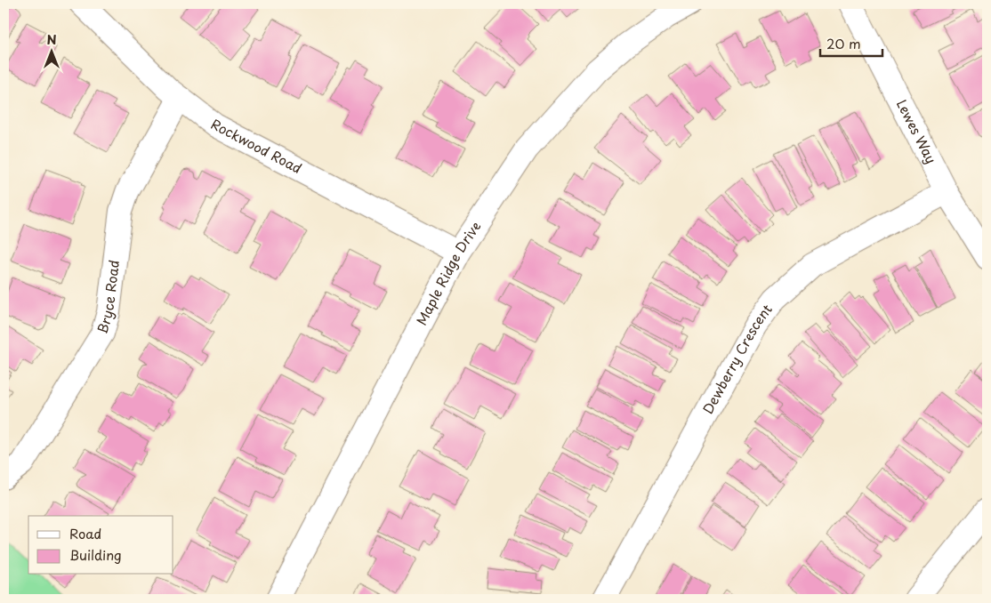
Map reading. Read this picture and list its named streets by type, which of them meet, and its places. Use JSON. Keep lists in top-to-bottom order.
{
  "streets": {
    "street": [
      "Lewes Way",
      "Rockwood Road",
      "Maple Ridge Drive",
      "Bryce Road",
      "Dewberry Crescent"
    ]
  },
  "crossings": [
    ["Lewes Way", "Dewberry Crescent"],
    ["Rockwood Road", "Maple Ridge Drive"],
    ["Rockwood Road", "Bryce Road"]
  ],
  "legend": ["Road", "Building"],
  "scale_bar": "20 m",
  "north": "top"
}
